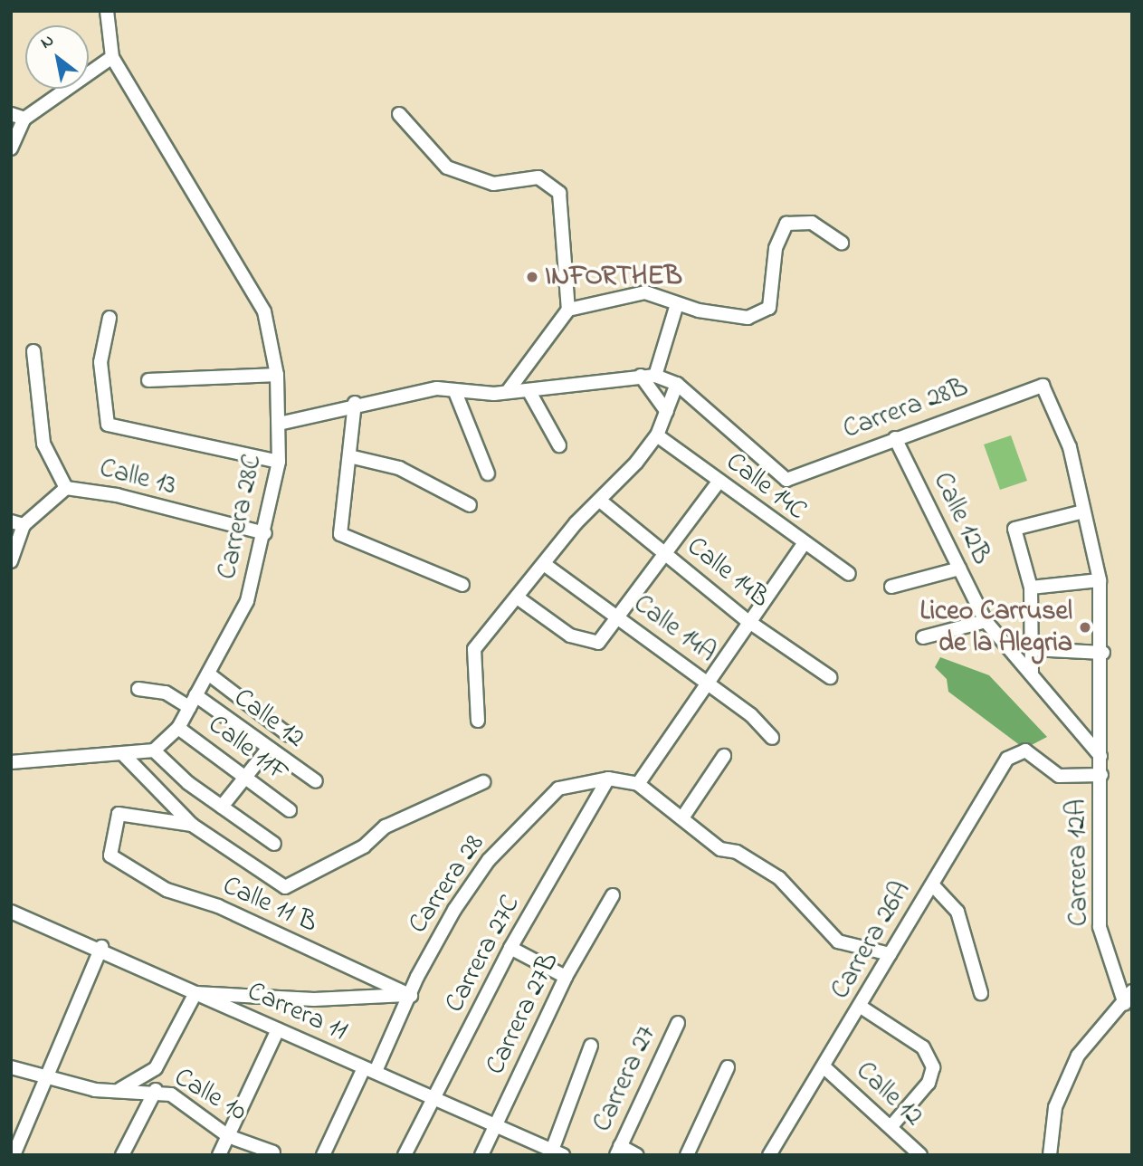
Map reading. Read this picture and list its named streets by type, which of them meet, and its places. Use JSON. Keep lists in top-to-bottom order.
{
  "streets": {
    "street": [
      "Carrera 28B",
      "Calle 13",
      "Calle 14C",
      "Carrera 28C",
      "Calle 12B",
      "Calle 14B",
      "Calle 14A",
      "Calle 12",
      "Calle 11F",
      "Carrera 12A",
      "Carrera 28",
      "Calle 11 B",
      "Carrera 26A",
      "Carrera 27C",
      "Carrera 11",
      "Carrera 27B",
      "Carrera 27",
      "Calle 10"
    ]
  },
  "crossings": [
    ["Carrera 28B", "Calle 12B"],
    ["Carrera 28B", "Carrera 12A"],
    ["Calle 13", "Carrera 28C"],
    ["Carrera 28C", "Calle 12"],
    ["Carrera 28C", "Calle 11F"],
    ["Calle 12B", "Carrera 12A"],
    ["Calle 12", "Carrera 26A"],
    ["Carrera 12A", "Carrera 26A"],
    ["Carrera 28", "Calle 11 B"],
    ["Carrera 28", "Carrera 27C"],
    ["Carrera 28", "Carrera 11"],
    ["Carrera 27C", "Carrera 11"],
    ["Carrera 11", "Carrera 27B"]
  ],
  "places": ["INFORTHEB", "Liceo Carrusel de la Alegria"],
  "north": "top left"
}
